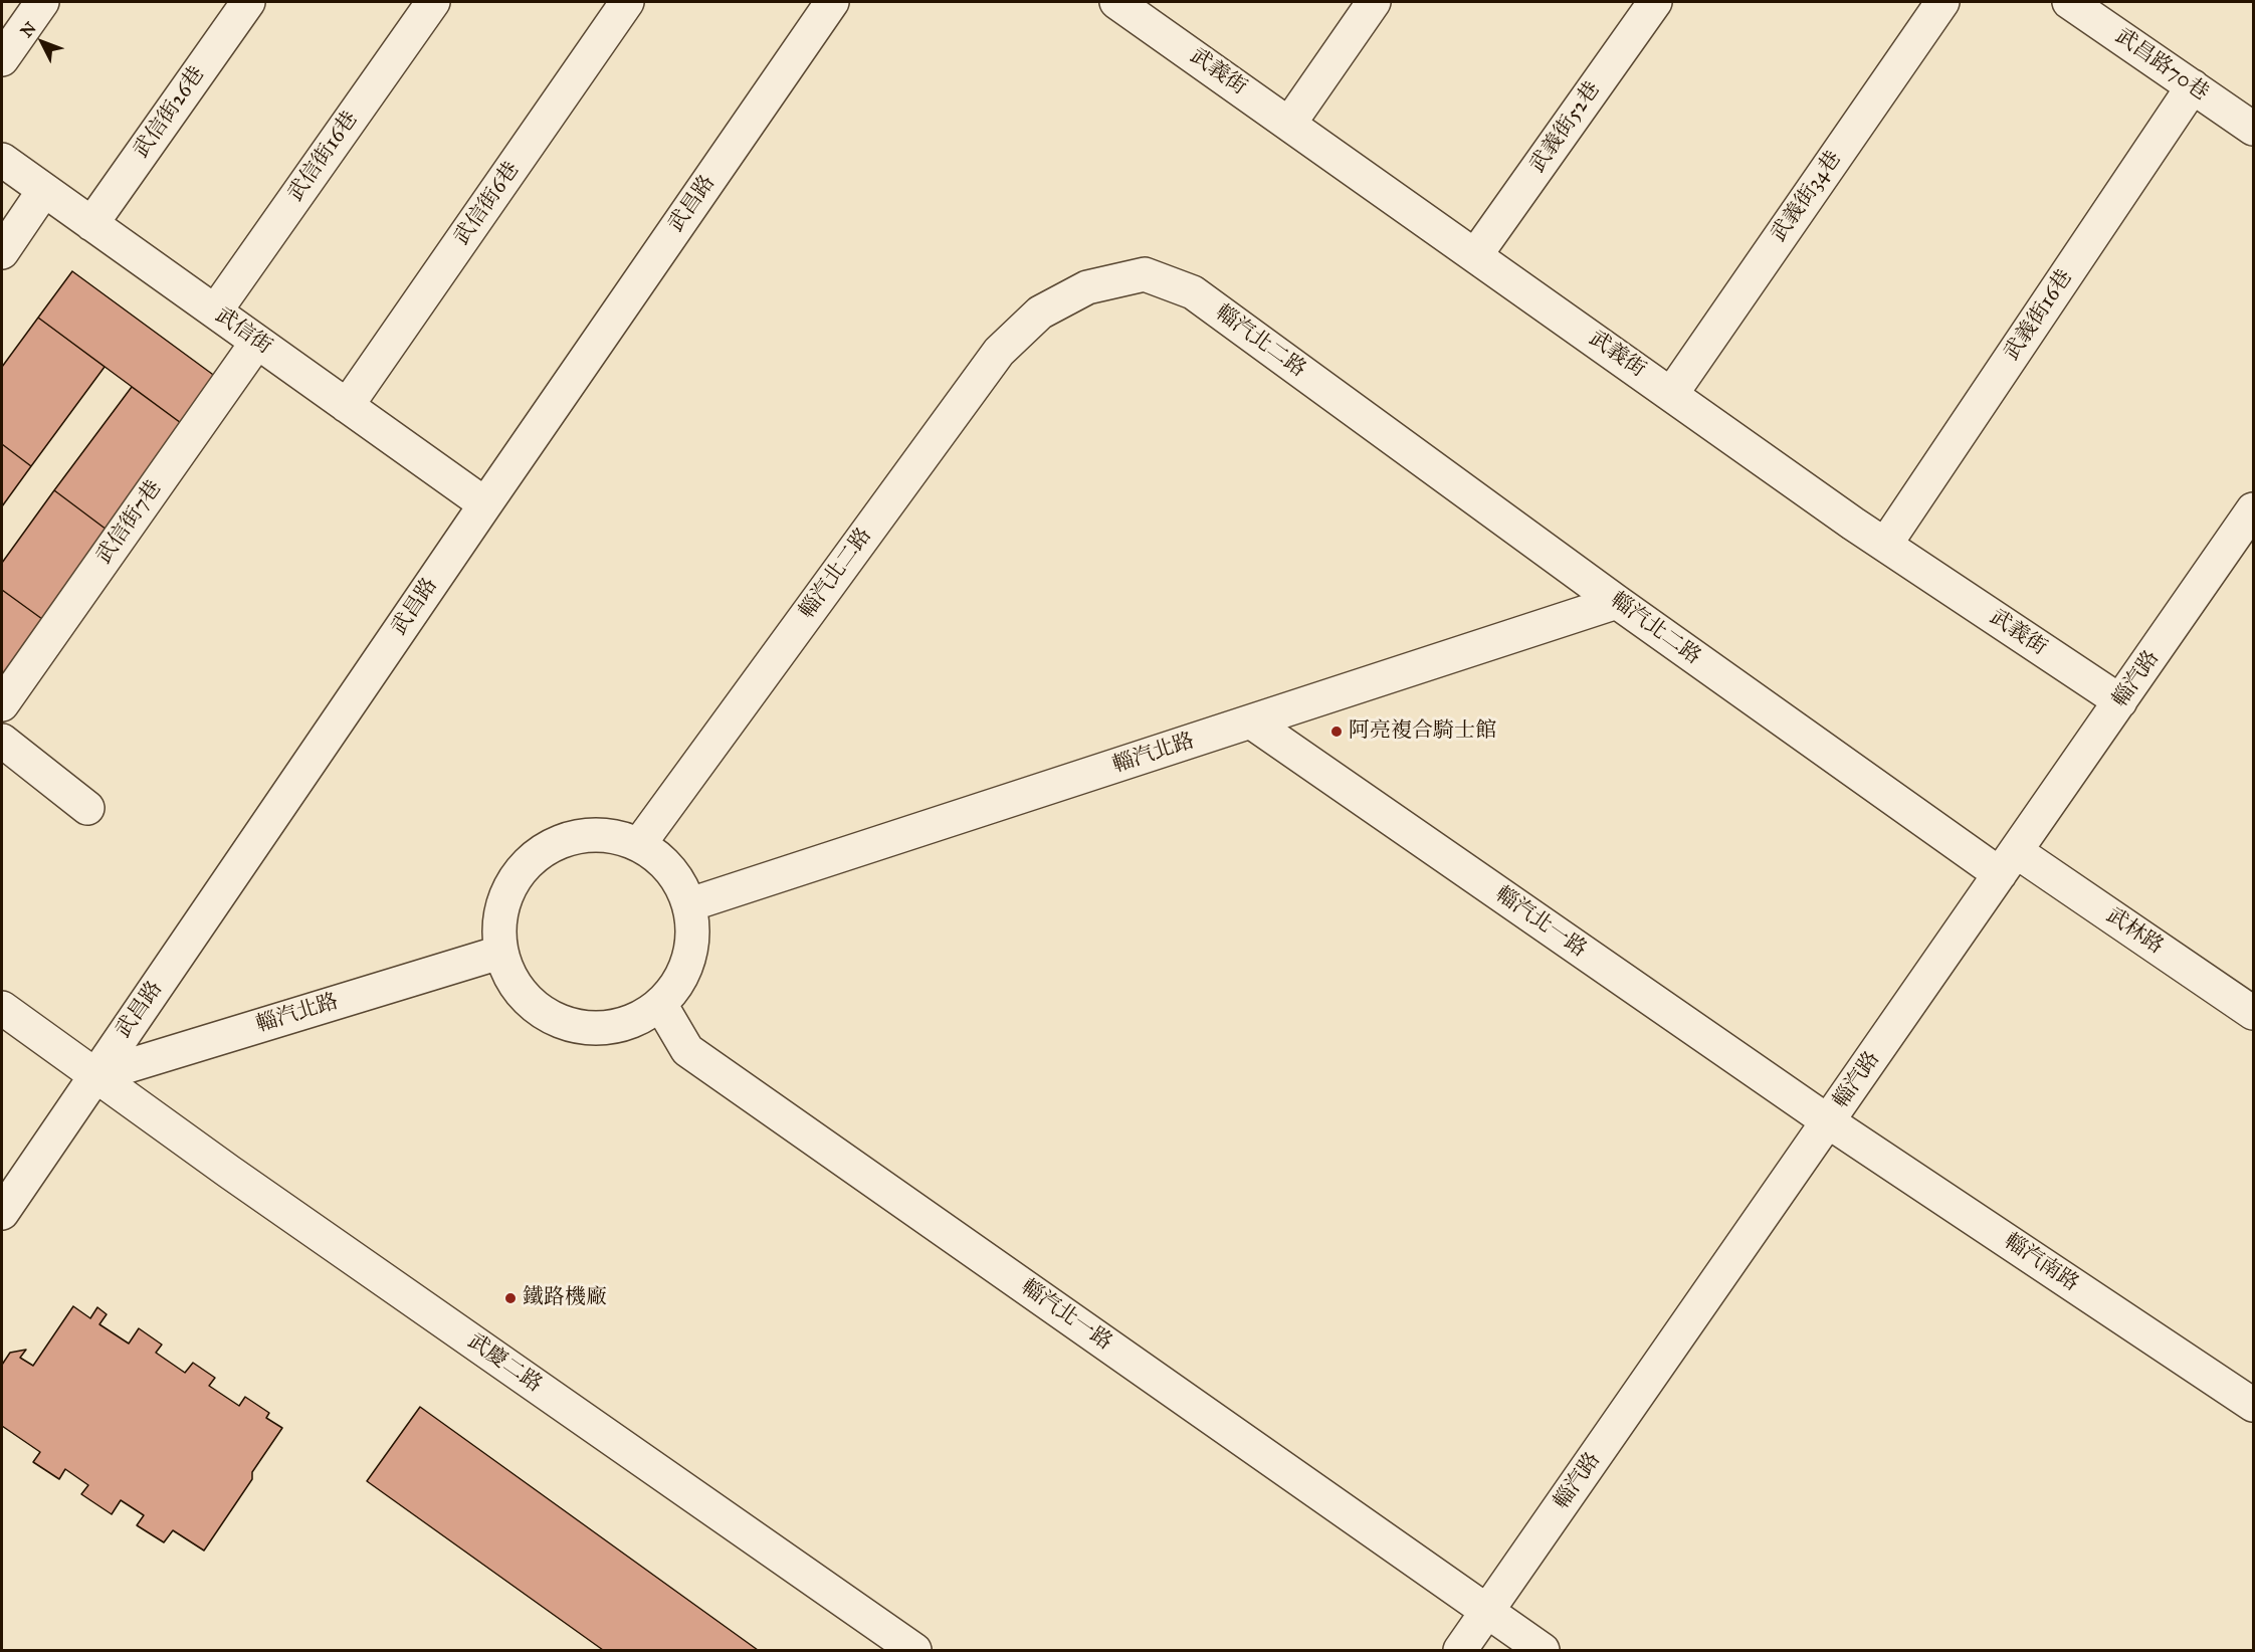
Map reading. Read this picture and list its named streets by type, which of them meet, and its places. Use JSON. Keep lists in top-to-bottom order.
{
  "streets": {
    "street": [
      "武昌路70巷",
      "武義街",
      "武信街26巷",
      "武義街52巷",
      "武信街16巷",
      "武義街34巷",
      "武信街6巷",
      "武昌路",
      "武義街16巷",
      "武信街",
      "輜汽北二路",
      "武信街7巷",
      "輜汽路",
      "輜汽北路",
      "輜汽北一路",
      "武林路",
      "輜汽南路",
      "武慶二路"
    ]
  },
  "crossings": [
    ["武昌路70巷", "武義街16巷"],
    ["武義街", "武義街52巷"],
    ["武義街", "武義街34巷"],
    ["武義街", "武義街16巷"],
    ["武義街", "輜汽路"],
    ["武信街26巷", "武信街"],
    ["武信街16巷", "武信街"],
    ["武信街6巷", "武信街"],
    ["武昌路", "武信街"],
    ["武昌路", "輜汽北路"],
    ["武昌路", "武慶二路"],
    ["武信街", "武信街7巷"],
    ["輜汽北二路", "輜汽路"],
    ["輜汽北二路", "輜汽北路"],
    ["輜汽北二路", "輜汽北一路"],
    ["輜汽北二路", "武林路"],
    ["輜汽路", "輜汽北一路"],
    ["輜汽路", "武林路"],
    ["輜汽路", "輜汽南路"],
    ["輜汽北路", "輜汽北一路"],
    ["輜汽北路", "武慶二路"],
    ["輜汽北一路", "輜汽南路"]
  ],
  "places": ["阿亮複合騎士館", "鐵路機廠"],
  "north": "top left"
}
